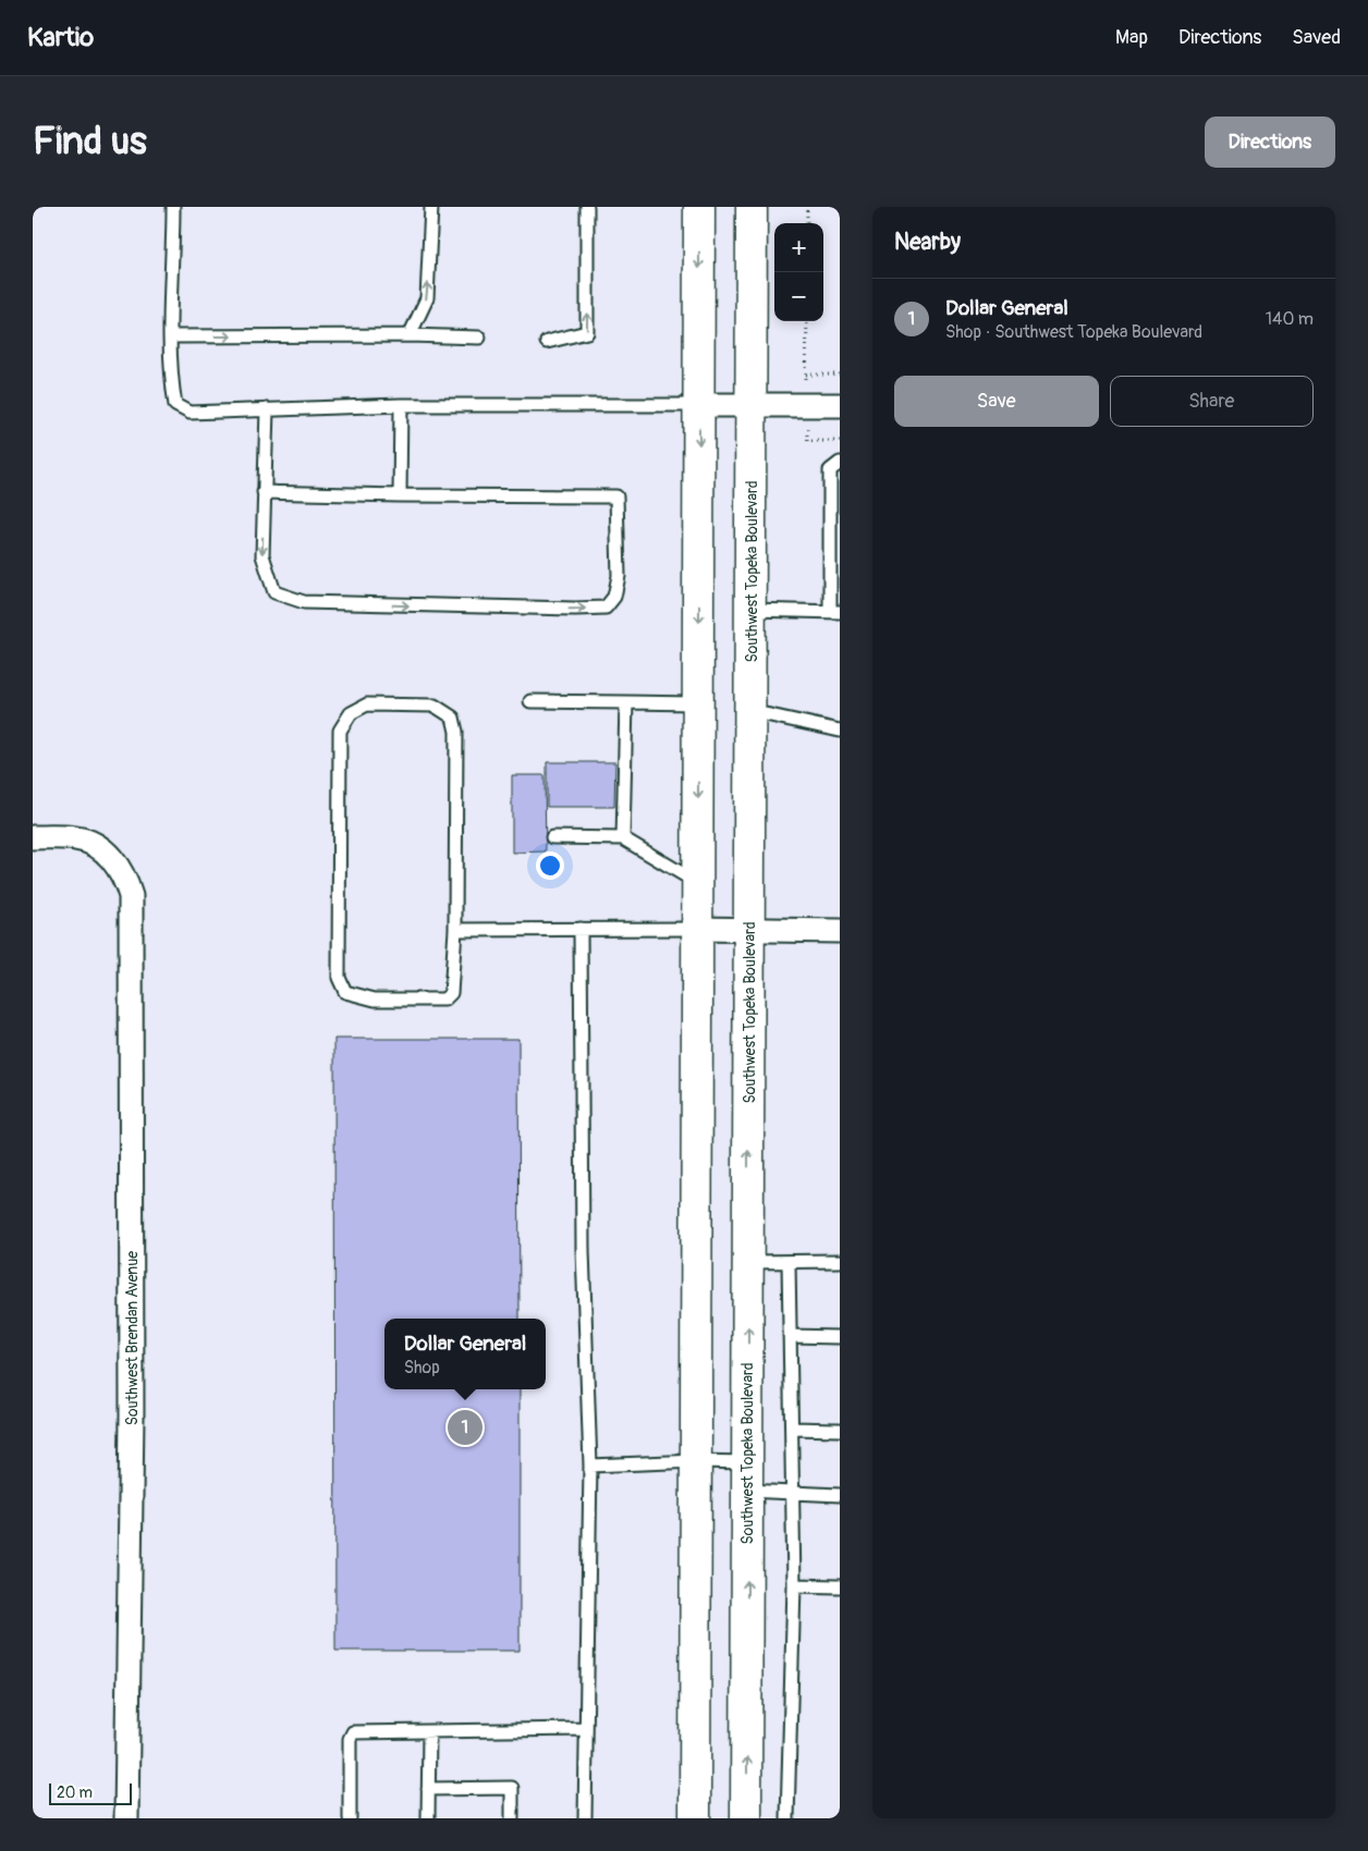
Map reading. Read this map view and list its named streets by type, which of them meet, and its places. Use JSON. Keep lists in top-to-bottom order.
{
  "streets": {
    "main road": ["Southwest Topeka Boulevard"],
    "street": ["Southwest Brendan Avenue"]
  },
  "scale_bar": "20 m",
  "page": {
    "header": "Kartio",
    "nav": ["Map", "Directions", "Saved"],
    "buttons": [
      "Directions",
      ["Save", "Share"]
    ],
    "title": "Find us",
    "heading": "Nearby",
    "map_buttons": ["+", "−"],
    "list": [
      {
        "mark": "1",
        "name": "Dollar General",
        "note": "Shop · Southwest Topeka Boulevard",
        "value": "140 m"
      }
    ],
    "popup": ["Dollar General", "Shop"],
    "pins": "1",
    "scale": "20 m"
  }
}
